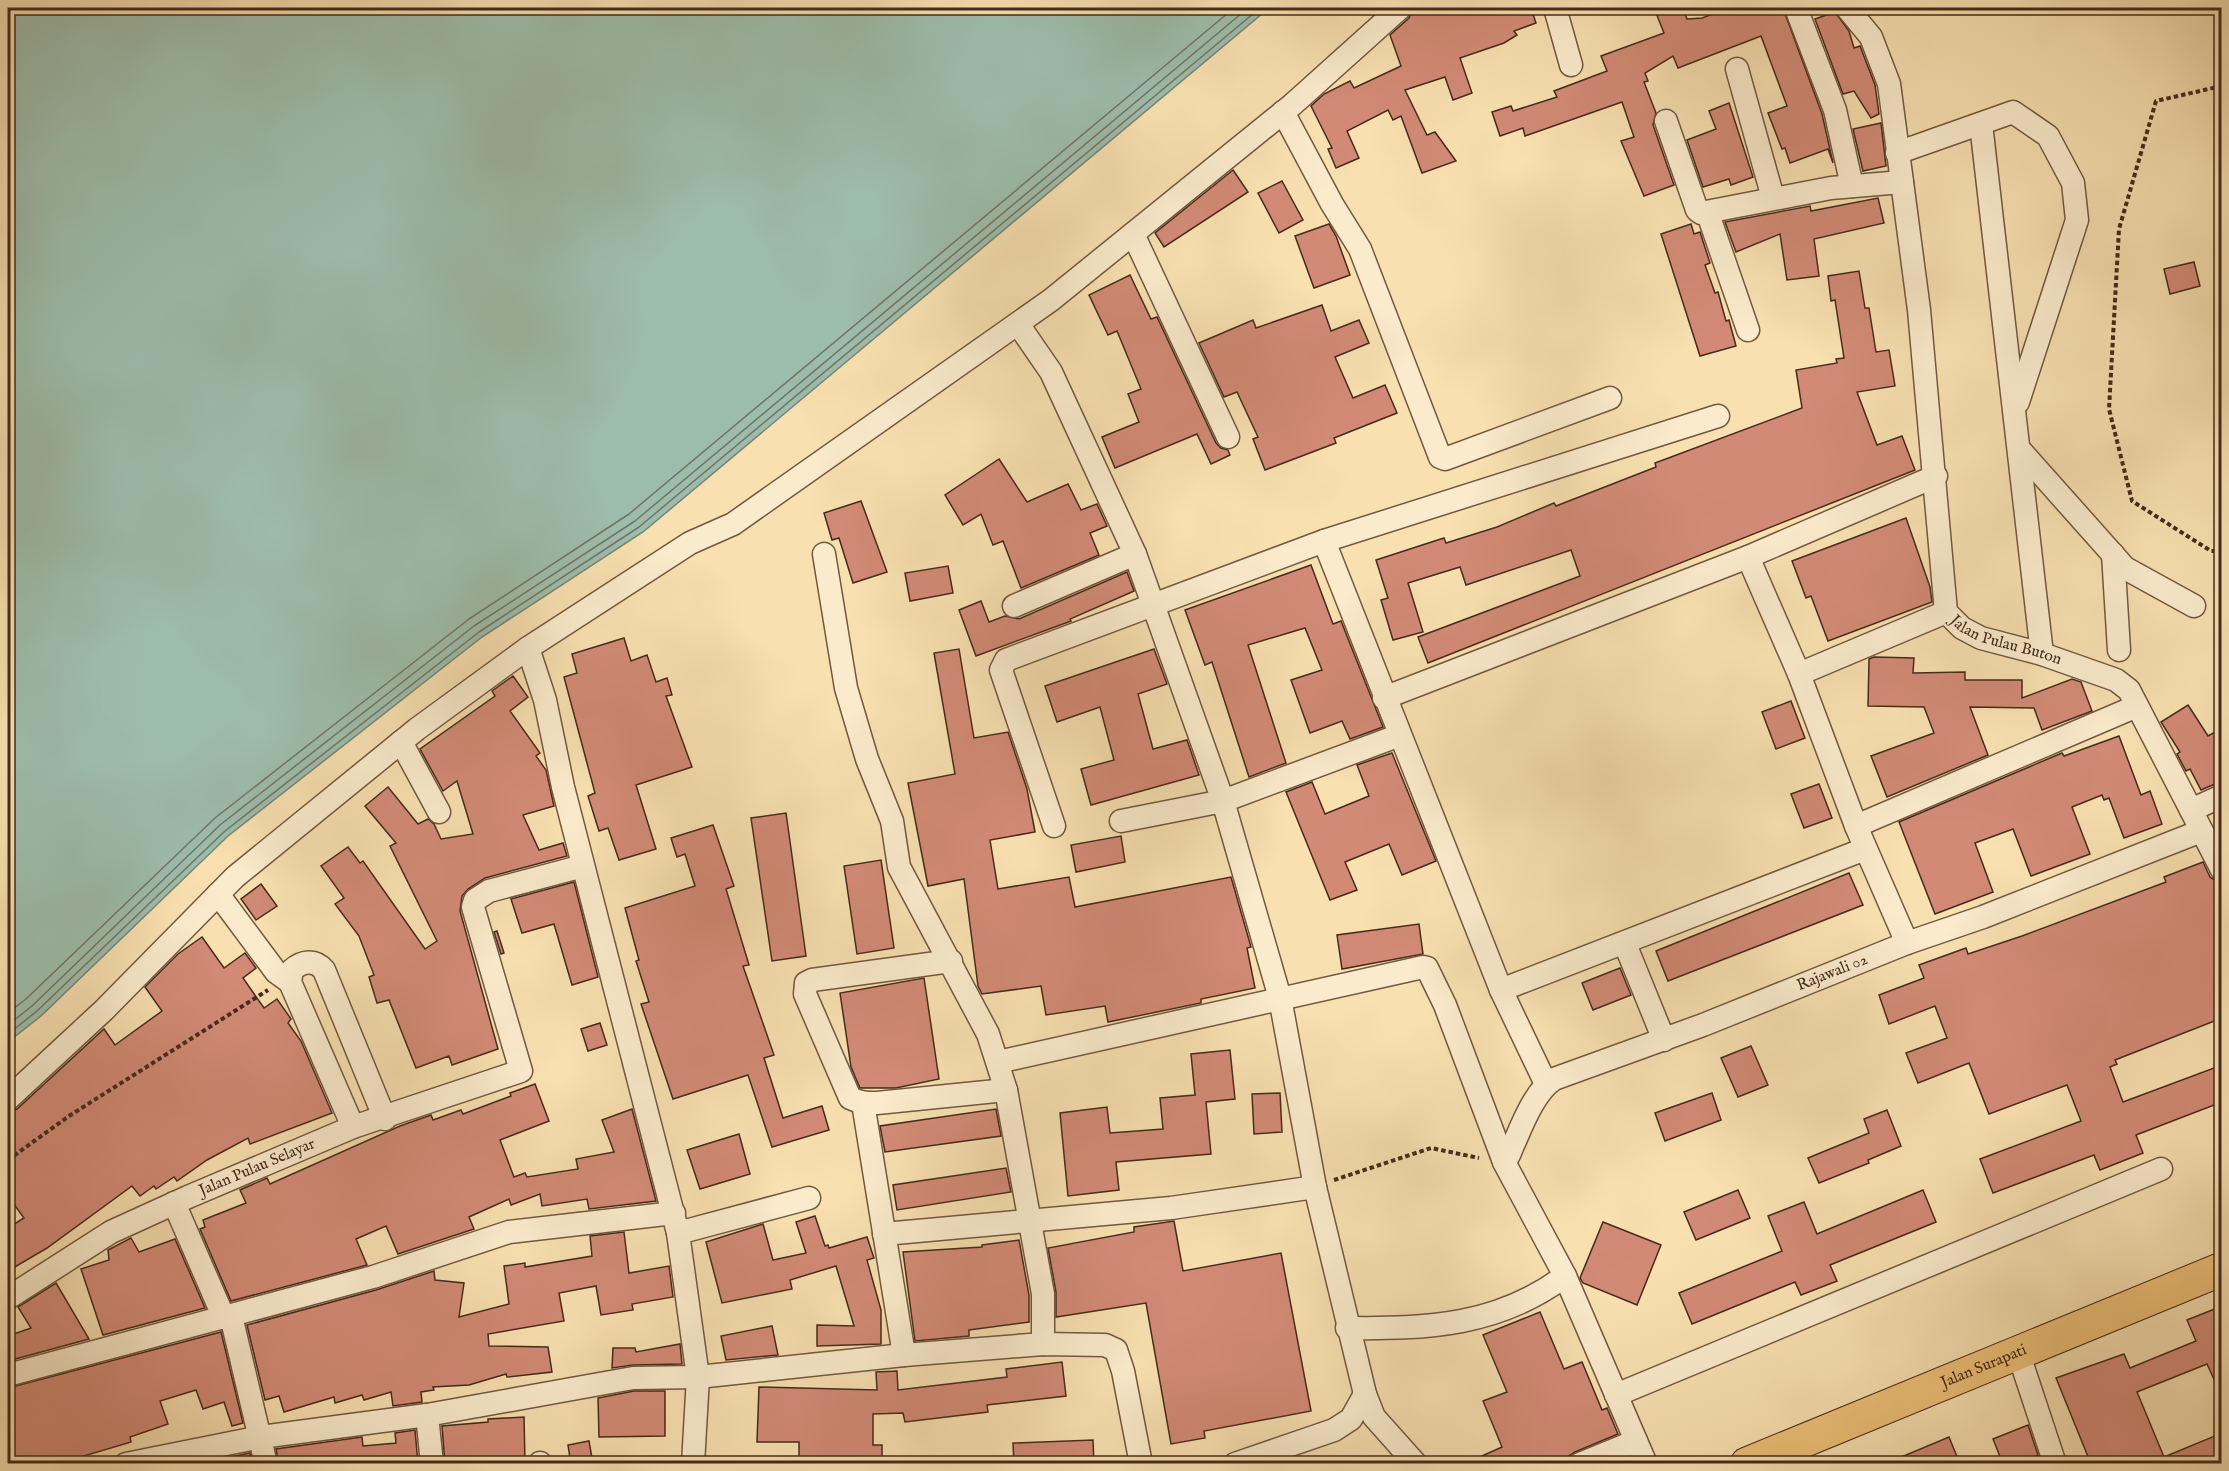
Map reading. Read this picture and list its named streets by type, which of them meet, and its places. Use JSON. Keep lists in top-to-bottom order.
{
  "streets": {
    "highway": ["Jalan Surapati"],
    "street": ["Jalan Pulau Buton", "Rajawali 02", "Jalan Pulau Selayar"]
  },
  "crossings": [
    ["Jalan Pulau Buton", "Rajawali 02"]
  ]
}
